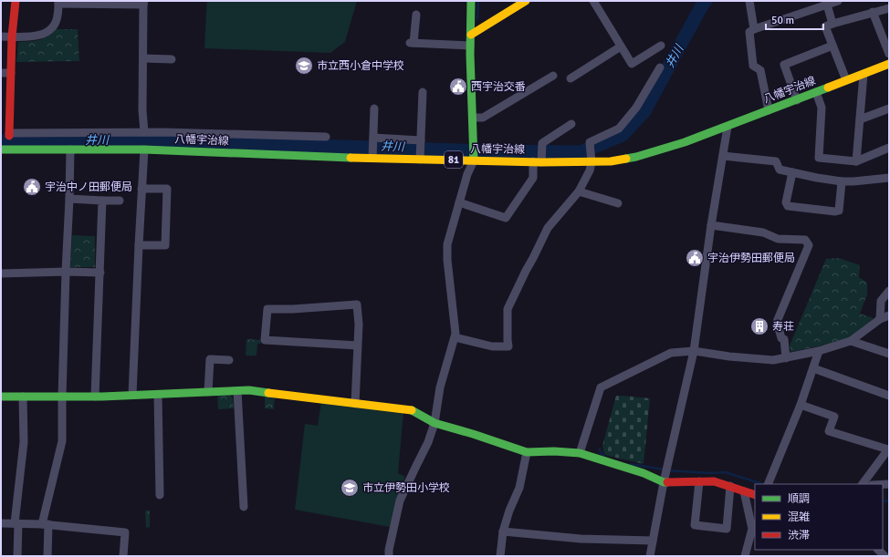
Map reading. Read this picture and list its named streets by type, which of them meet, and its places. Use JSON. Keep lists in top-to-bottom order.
{
  "streets": {
    "street": ["八幡宇治線", "81"]
  },
  "water": ["井川"],
  "places": {
    "school or university": ["市立西小倉中学校", "市立伊勢田小学校"],
    "public building": ["西宇治交番", "宇治中ノ田郵便局", "宇治伊勢田郵便局"],
    "building": ["寿荘"]
  },
  "legend": ["順調", "混雑", "渋滞"],
  "scale_bar": "50 m"
}
